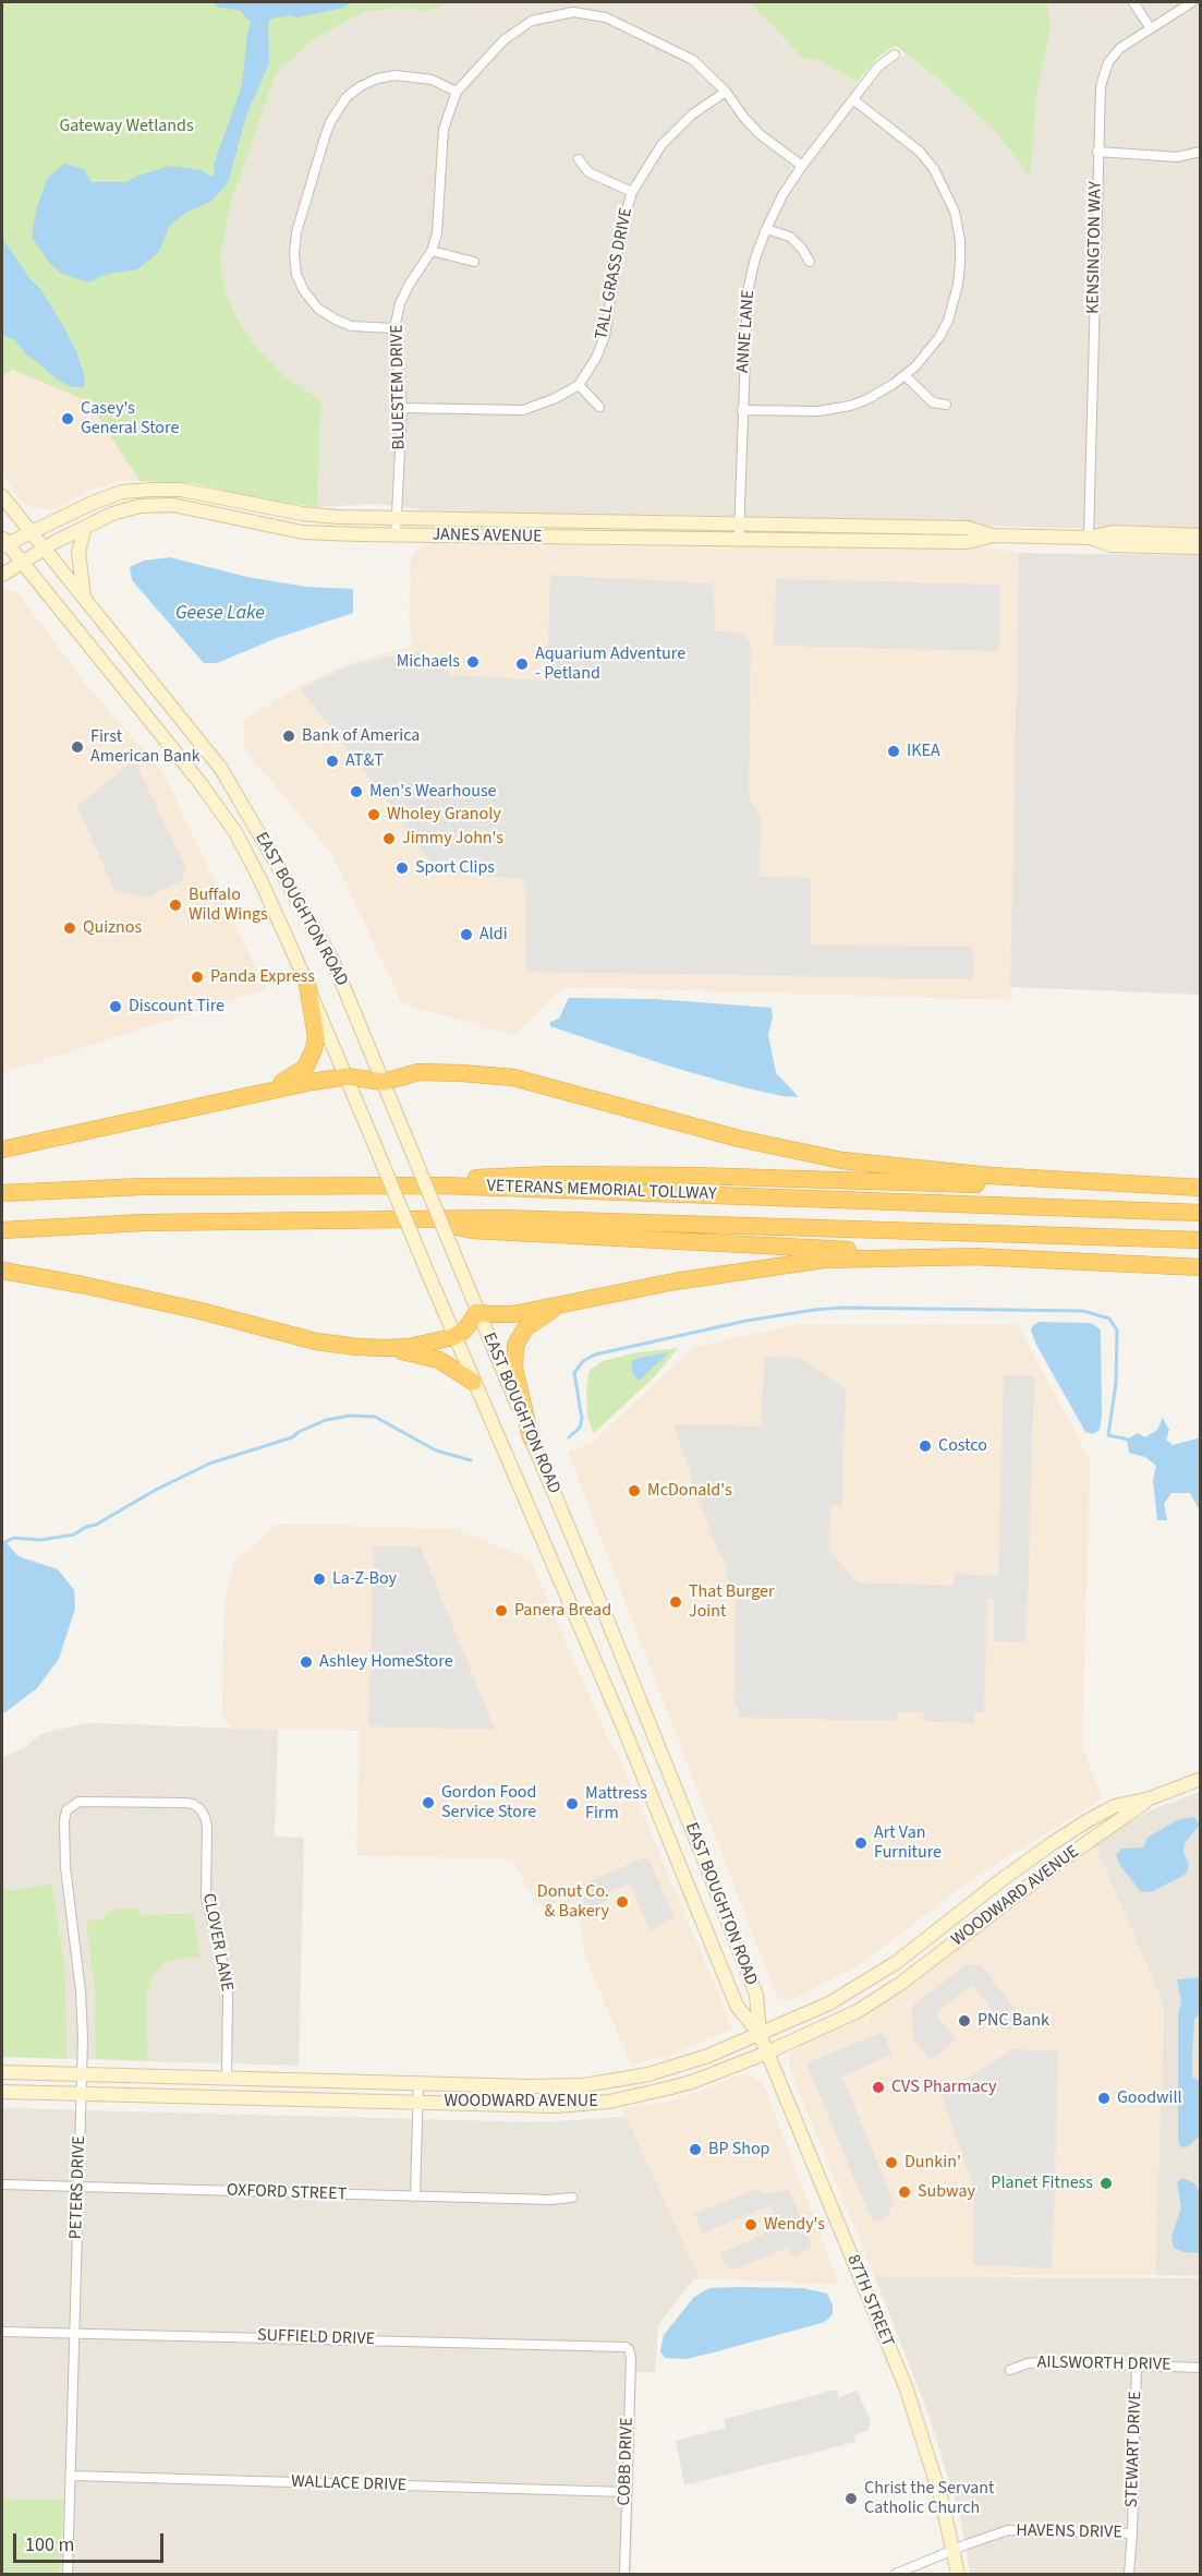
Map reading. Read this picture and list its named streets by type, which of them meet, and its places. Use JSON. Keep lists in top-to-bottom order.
{
  "streets": {
    "highway": ["VETERANS MEMORIAL TOLLWAY"],
    "main road": [
      "JANES AVENUE",
      "EAST BOUGHTON ROAD",
      "WOODWARD AVENUE",
      "87TH STREET"
    ],
    "street": [
      "KENSINGTON WAY",
      "TALL GRASS DRIVE",
      "ANNE LANE",
      "BLUESTEM DRIVE",
      "CLOVER LANE",
      "PETERS DRIVE",
      "OXFORD STREET",
      "SUFFIELD DRIVE",
      "AILSWORTH DRIVE",
      "STEWART DRIVE",
      "COBB DRIVE",
      "WALLACE DRIVE",
      "HAVENS DRIVE"
    ]
  },
  "crossings": [
    ["KENSINGTON WAY", "JANES AVENUE"],
    ["TALL GRASS DRIVE", "BLUESTEM DRIVE"],
    ["ANNE LANE", "BLUESTEM DRIVE"],
    ["ANNE LANE", "JANES AVENUE"],
    ["BLUESTEM DRIVE", "JANES AVENUE"],
    ["JANES AVENUE", "EAST BOUGHTON ROAD"],
    ["EAST BOUGHTON ROAD", "WOODWARD AVENUE"],
    ["EAST BOUGHTON ROAD", "87TH STREET"],
    ["WOODWARD AVENUE", "CLOVER LANE"],
    ["WOODWARD AVENUE", "PETERS DRIVE"],
    ["WOODWARD AVENUE", "87TH STREET"],
    ["CLOVER LANE", "PETERS DRIVE"],
    ["PETERS DRIVE", "OXFORD STREET"],
    ["PETERS DRIVE", "SUFFIELD DRIVE"],
    ["PETERS DRIVE", "WALLACE DRIVE"],
    ["87TH STREET", "HAVENS DRIVE"],
    ["SUFFIELD DRIVE", "COBB DRIVE"],
    ["AILSWORTH DRIVE", "STEWART DRIVE"],
    ["STEWART DRIVE", "HAVENS DRIVE"],
    ["COBB DRIVE", "WALLACE DRIVE"]
  ],
  "water": ["Geese Lake"],
  "parks": ["Gateway Wetlands"],
  "places": [
    "Casey's General Store",
    "Michaels",
    "Aquarium Adventure - Petland",
    "Bank of America",
    "First American Bank",
    "IKEA",
    "AT&T",
    "Men's Wearhouse",
    "Wholey Granoly",
    "Jimmy John's",
    "Sport Clips",
    "Buffalo Wild Wings",
    "Quiznos",
    "Aldi",
    "Panda Express",
    "Discount Tire",
    "Costco",
    "McDonald's",
    "La-Z-Boy",
    "That Burger Joint",
    "Panera Bread",
    "Ashley HomeStore",
    "Gordon Food Service Store",
    "Mattress Firm",
    "Art Van Furniture",
    "Donut Co. & Bakery",
    "PNC Bank",
    "CVS Pharmacy",
    "Goodwill",
    "BP Shop",
    "Dunkin'",
    "Planet Fitness",
    "Subway",
    "Wendy's",
    "Christ the Servant Catholic Church"
  ],
  "scale_bar": "100 m"
}
